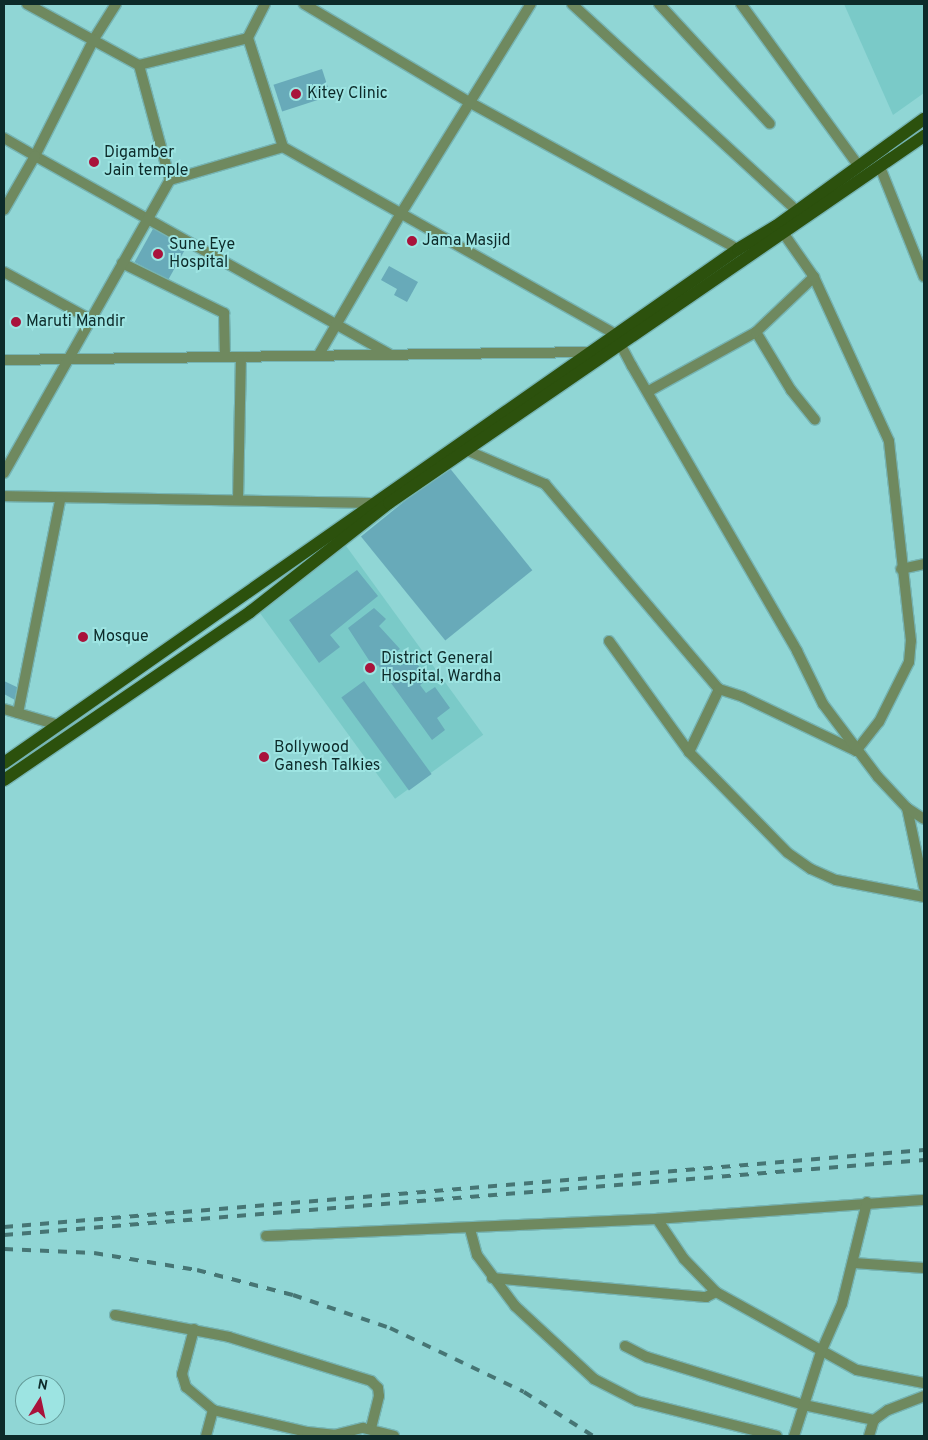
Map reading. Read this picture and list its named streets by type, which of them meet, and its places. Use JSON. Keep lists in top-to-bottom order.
{
  "places": [
    "Kitey Clinic",
    "Digamber Jain temple",
    "Jama Masjid",
    "Sune Eye Hospital",
    "Maruti Mandir",
    "Mosque",
    "District General Hospital, Wardha",
    "Bollywood Ganesh Talkies"
  ],
  "north": "top"
}
